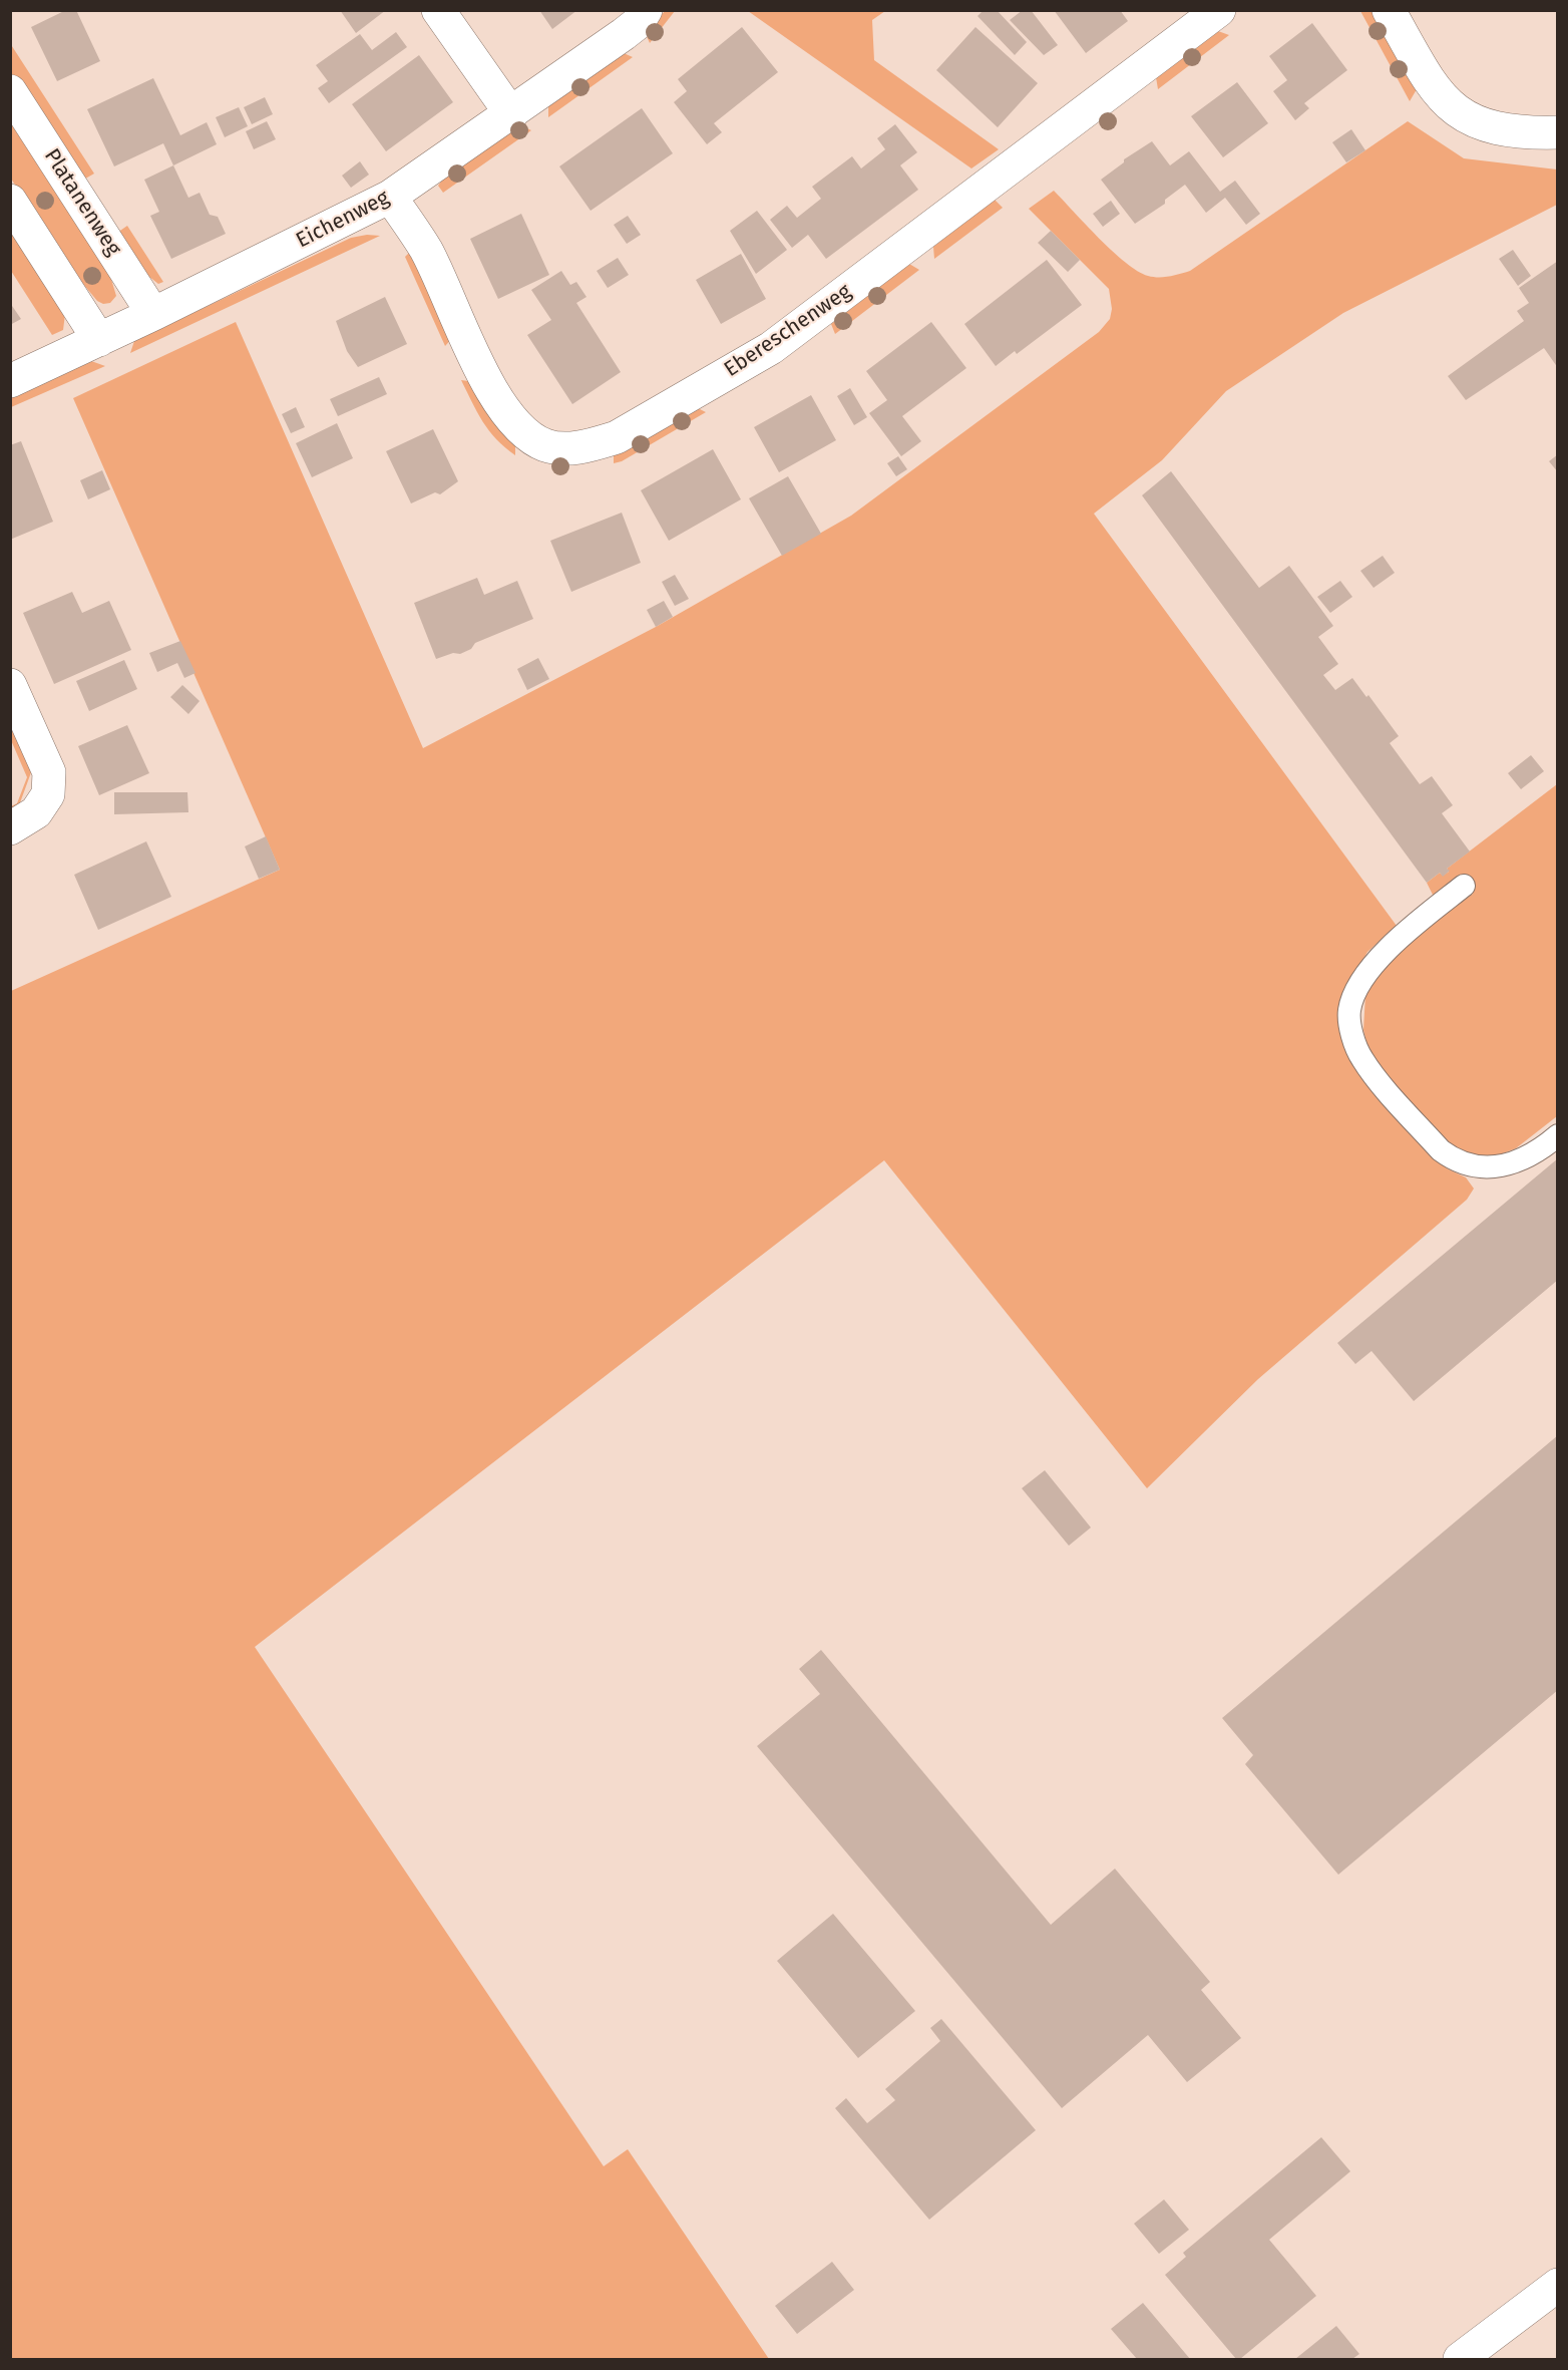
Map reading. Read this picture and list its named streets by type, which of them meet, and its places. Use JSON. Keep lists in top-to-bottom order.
{
  "streets": {
    "street": ["Platanenweg", "Eichenweg", "Ebereschenweg"]
  },
  "crossings": [
    ["Platanenweg", "Eichenweg"],
    ["Eichenweg", "Ebereschenweg"]
  ]
}
